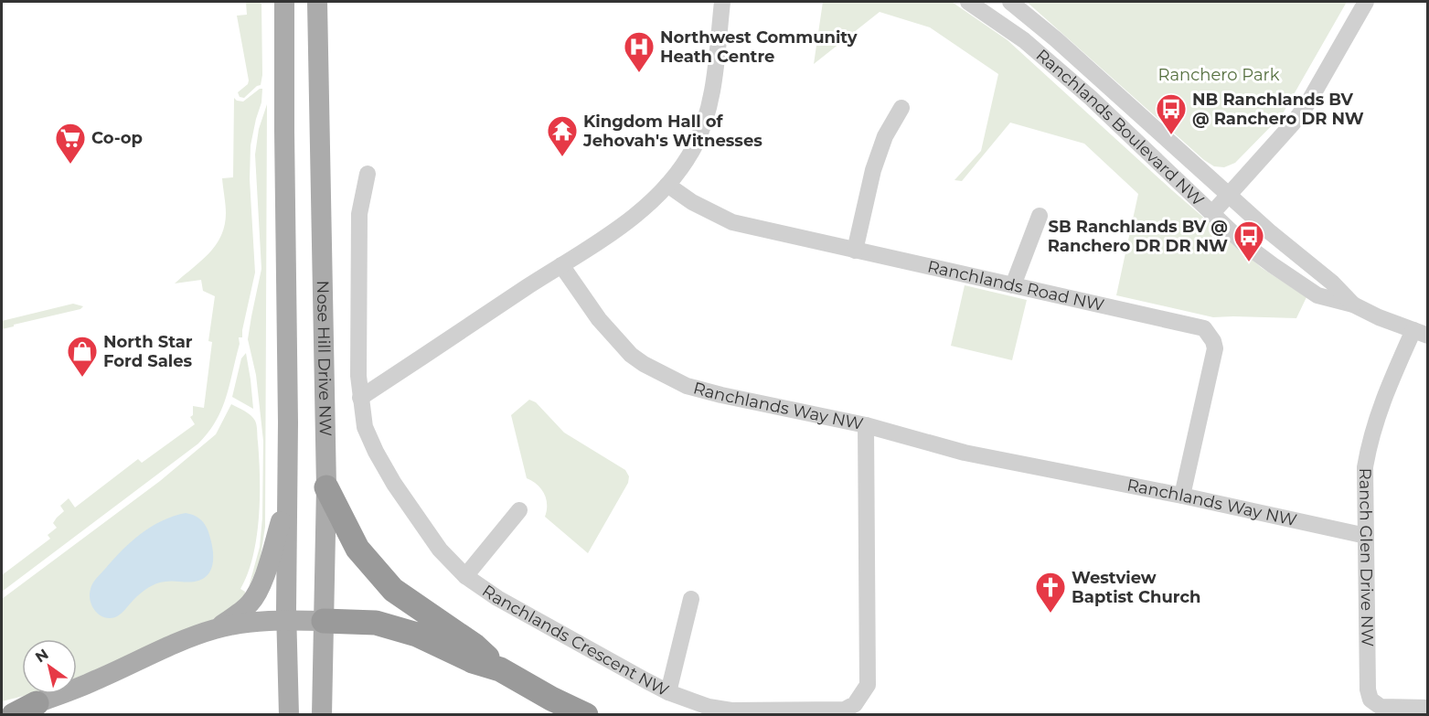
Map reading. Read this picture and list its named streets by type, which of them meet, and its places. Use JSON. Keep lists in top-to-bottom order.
{
  "streets": {
    "main road": ["Nose Hill Drive NW"],
    "street": [
      "Ranchlands Boulevard NW",
      "Ranchlands Road NW",
      "Ranchlands Way NW",
      "Ranch Glen Drive NW",
      "Ranchlands Crescent NW"
    ]
  },
  "crossings": [
    ["Ranchlands Boulevard NW", "Ranch Glen Drive NW"],
    ["Ranchlands Road NW", "Ranchlands Way NW"],
    ["Ranchlands Way NW", "Ranch Glen Drive NW"],
    ["Ranchlands Way NW", "Ranchlands Crescent NW"]
  ],
  "parks": ["Ranchero Park"],
  "places": {
    "hospital": ["Northwest Community Heath Centre"],
    "bus stop": ["NB Ranchlands BV @ Ranchero DR NW", "SB Ranchlands BV @ Ranchero DR DR NW"],
    "temple": ["Kingdom Hall of Jehovah's Witnesses"],
    "supermarket": ["Co-op"],
    "shop": ["North Star Ford Sales"],
    "church": ["Westview Baptist Church"]
  },
  "north": "top left"
}
